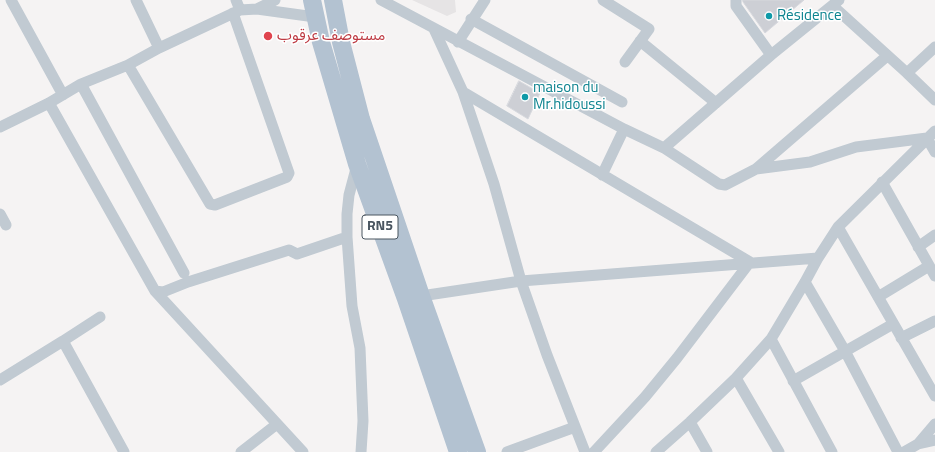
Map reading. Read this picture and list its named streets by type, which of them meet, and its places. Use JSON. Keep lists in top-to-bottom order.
{
  "streets": {
    "main road": ["RN5"]
  },
  "places": ["Résidence", "مستوصف عرقوب", "maison du Mr.hidoussi"]
}
